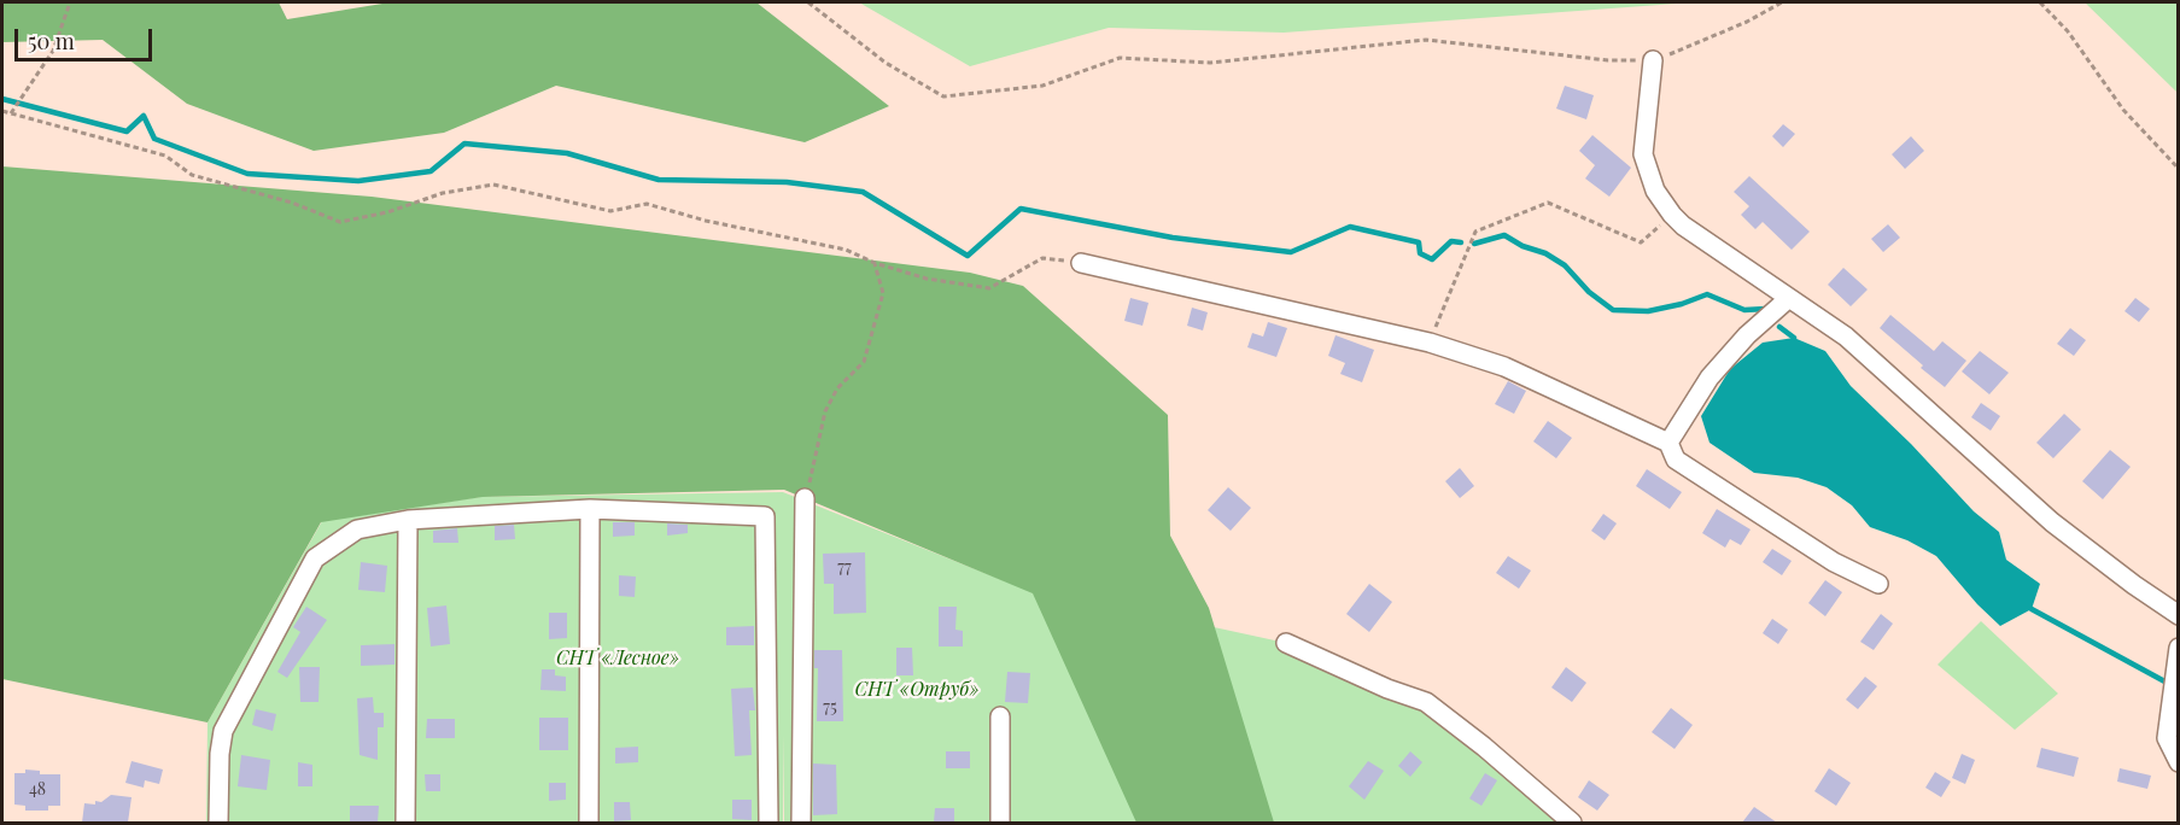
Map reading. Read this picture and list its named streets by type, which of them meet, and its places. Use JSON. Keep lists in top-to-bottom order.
{
  "parks": ["СНТ «Лесное»", "СНТ «Отруб»"],
  "house_numbers": ["77", "75", "48"],
  "scale_bar": "50 m"
}
